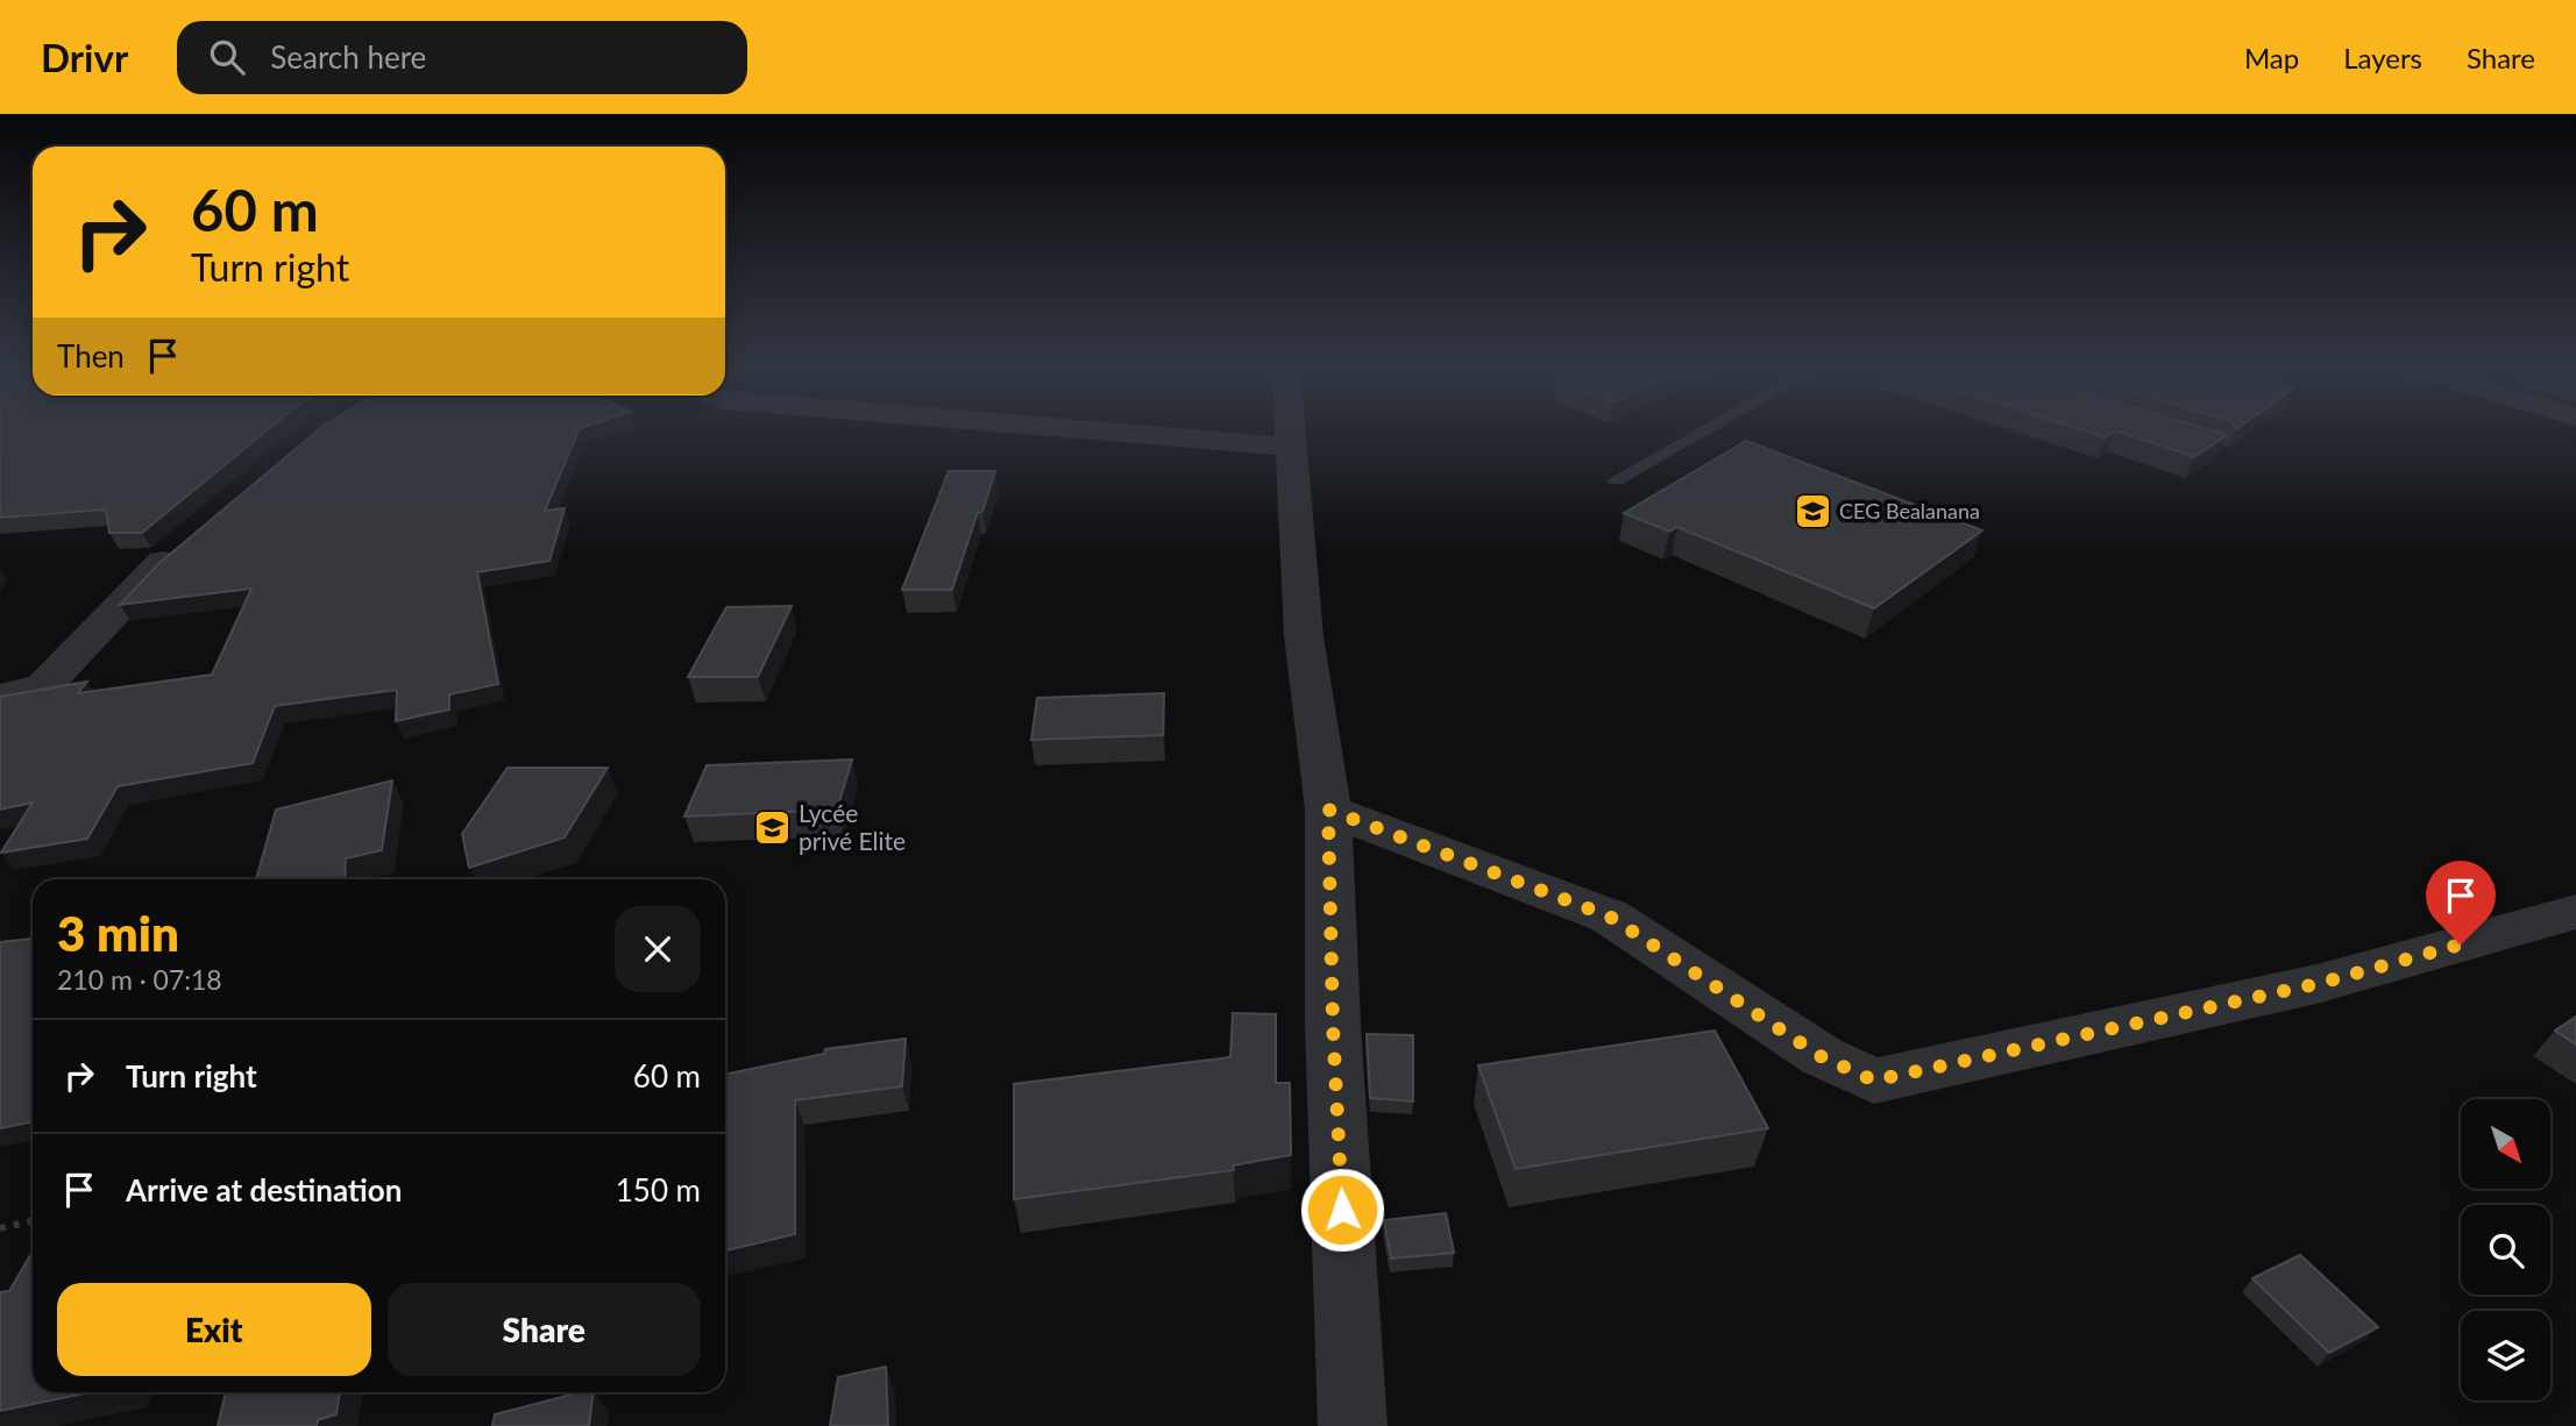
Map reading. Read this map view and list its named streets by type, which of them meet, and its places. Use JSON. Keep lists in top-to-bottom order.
{
  "places": {
    "school or university": ["CEG Bealanana", "Lycée privé Elite"]
  },
  "north": "bottom right",
  "page": {
    "header": "Drivr",
    "search": "Search here",
    "nav": ["Map", "Layers", "Share"],
    "turn": ["60 m", "Turn right"],
    "then": "Then",
    "heading": ["3 min", "210 m · 07:18"],
    "list": [
      {
        "name": "Turn right",
        "value": "60 m"
      },
      {
        "name": "Arrive at destination",
        "value": "150 m"
      }
    ],
    "buttons": ["Exit", "Share"]
  }
}
